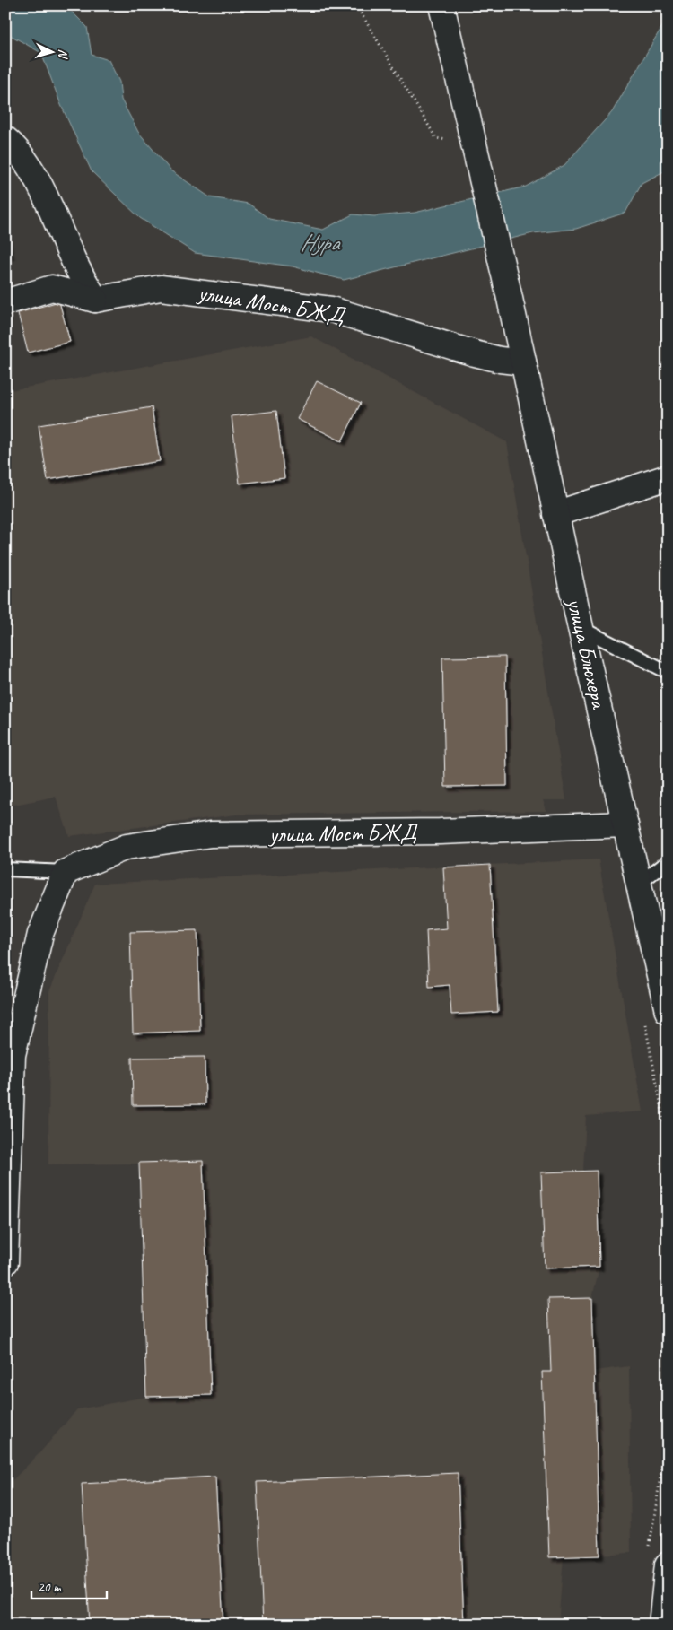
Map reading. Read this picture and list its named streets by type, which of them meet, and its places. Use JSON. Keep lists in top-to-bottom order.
{
  "streets": {
    "street": ["улица Мост БЖД", "улица Блюхера"]
  },
  "crossings": [
    ["улица Мост БЖД", "улица Блюхера"]
  ],
  "water": ["Нура"],
  "scale_bar": "20 m",
  "north": "right"
}
